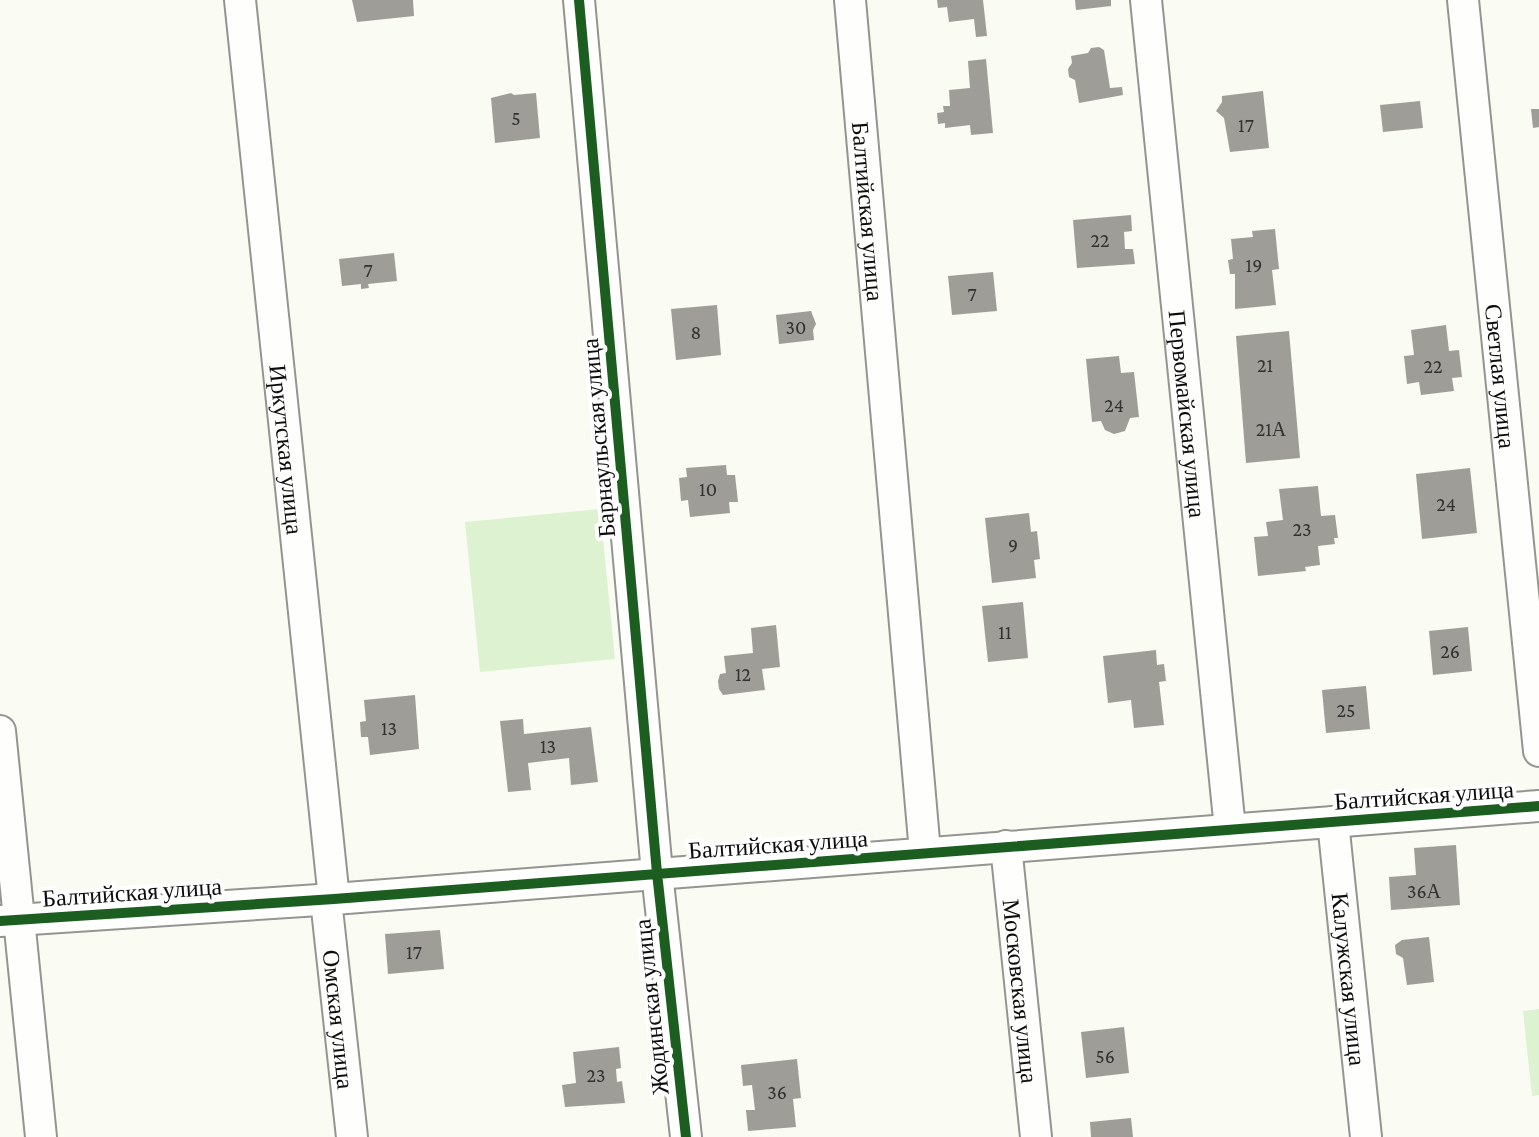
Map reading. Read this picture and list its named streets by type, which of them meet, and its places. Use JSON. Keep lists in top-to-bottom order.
{
  "streets": {
    "street": [
      "Балтийская улица",
      "Светлая улица",
      "Первомайская улица",
      "Барнаульская улица",
      "Иркутская улица",
      "Калужская улица",
      "Московская улица",
      "Жодинская улица",
      "Омская улица"
    ]
  },
  "crossings": [
    ["Балтийская улица", "Первомайская улица"],
    ["Балтийская улица", "Барнаульская улица"],
    ["Балтийская улица", "Иркутская улица"],
    ["Балтийская улица", "Калужская улица"],
    ["Балтийская улица", "Московская улица"],
    ["Балтийская улица", "Жодинская улица"],
    ["Балтийская улица", "Омская улица"],
    ["Барнаульская улица", "Жодинская улица"],
    ["Иркутская улица", "Омская улица"]
  ],
  "house_numbers": [
    "5",
    "17",
    "22",
    "19",
    "7",
    "7",
    "30",
    "8",
    "21",
    "22",
    "24",
    "21А",
    "10",
    "24",
    "23",
    "9",
    "11",
    "26",
    "12",
    "25",
    "13",
    "13",
    "36А",
    "17",
    "56",
    "23",
    "36"
  ]
}
